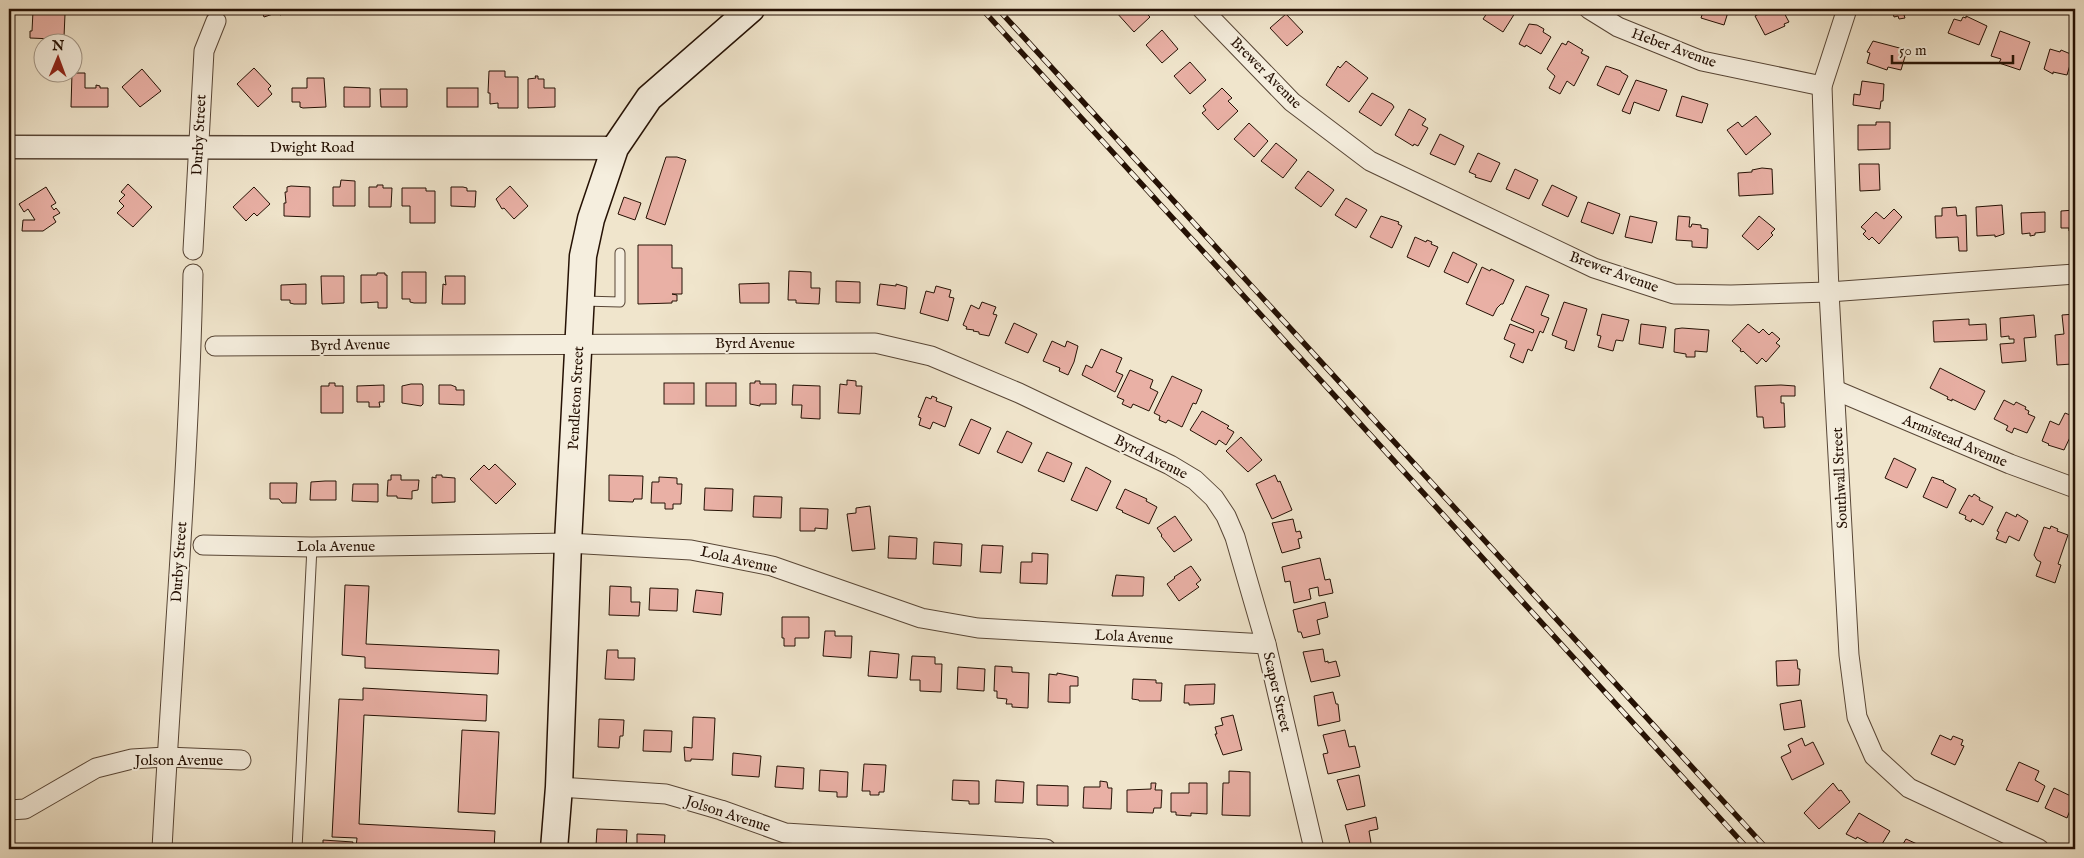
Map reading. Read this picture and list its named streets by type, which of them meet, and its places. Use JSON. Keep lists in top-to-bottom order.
{
  "streets": {
    "main road": ["Pendleton Street"],
    "street": [
      "Heber Avenue",
      "Brewer Avenue",
      "Durby Street",
      "Dwight Road",
      "Byrd Avenue",
      "Armistead Avenue",
      "Southwall Street",
      "Lola Avenue",
      "Scaper Street",
      "Jolson Avenue"
    ]
  },
  "crossings": [
    ["Heber Avenue", "Southwall Street"],
    ["Brewer Avenue", "Southwall Street"],
    ["Durby Street", "Dwight Road"],
    ["Durby Street", "Jolson Avenue"],
    ["Dwight Road", "Pendleton Street"],
    ["Byrd Avenue", "Pendleton Street"],
    ["Byrd Avenue", "Scaper Street"],
    ["Pendleton Street", "Lola Avenue"],
    ["Pendleton Street", "Jolson Avenue"],
    ["Armistead Avenue", "Southwall Street"],
    ["Lola Avenue", "Scaper Street"]
  ],
  "scale_bar": "50 m",
  "north": "top"
}
